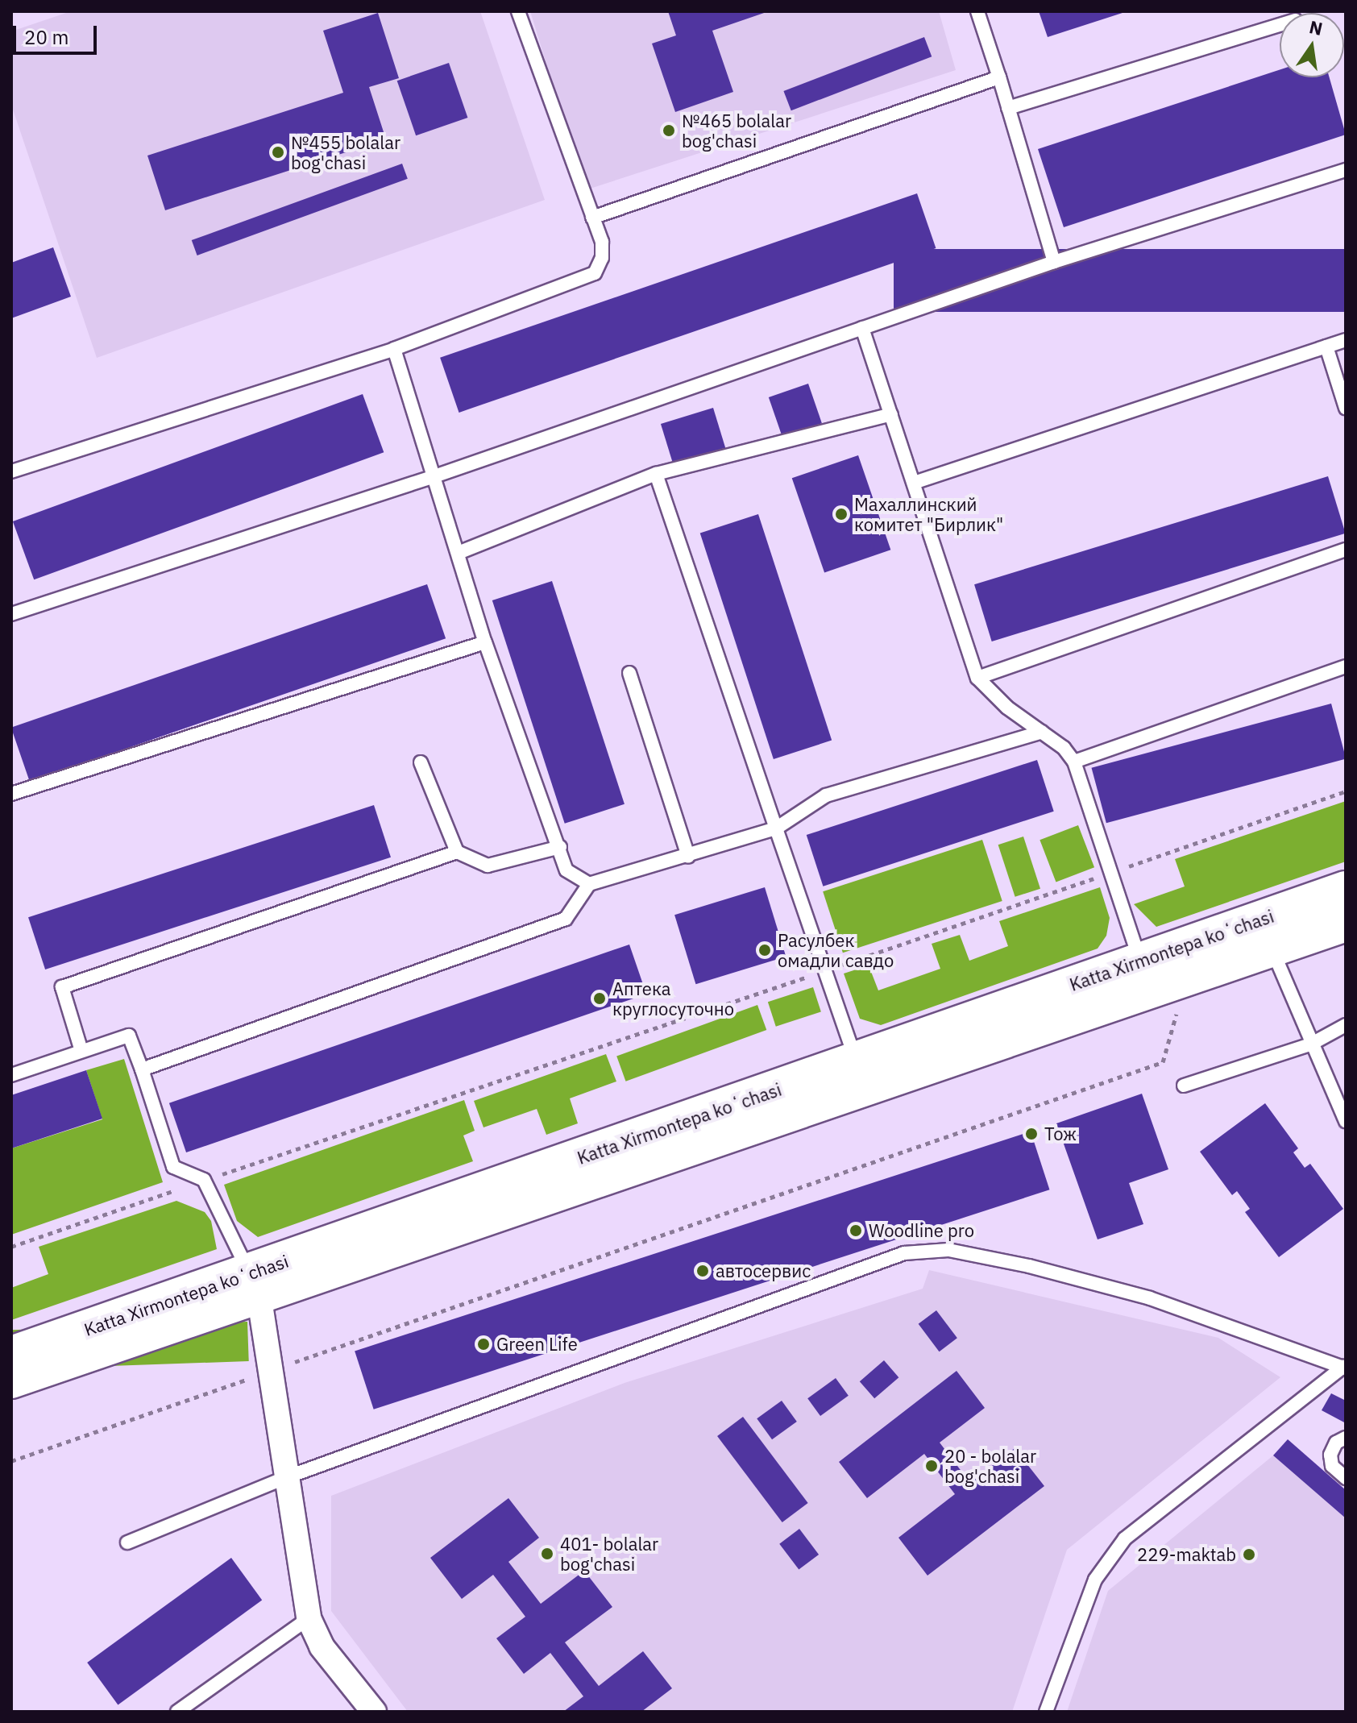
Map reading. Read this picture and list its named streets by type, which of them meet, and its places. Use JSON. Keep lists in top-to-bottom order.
{
  "streets": {
    "main road": ["Katta Xirmontepa koʻchasi"]
  },
  "places": [
    "№465 bolalar bog'chasi",
    "№455 bolalar bog'chasi",
    "Махаллинский комитет \"Бирлик\"",
    "Расулбек омадли савдо",
    "Аптека круглосуточно",
    "Тож",
    "Woodline pro",
    "автосервис",
    "Green Life",
    "20 - bolalar bog'chasi",
    "401- bolalar bog'chasi",
    "229-maktab"
  ],
  "scale_bar": "20 m",
  "north": "top"
}
